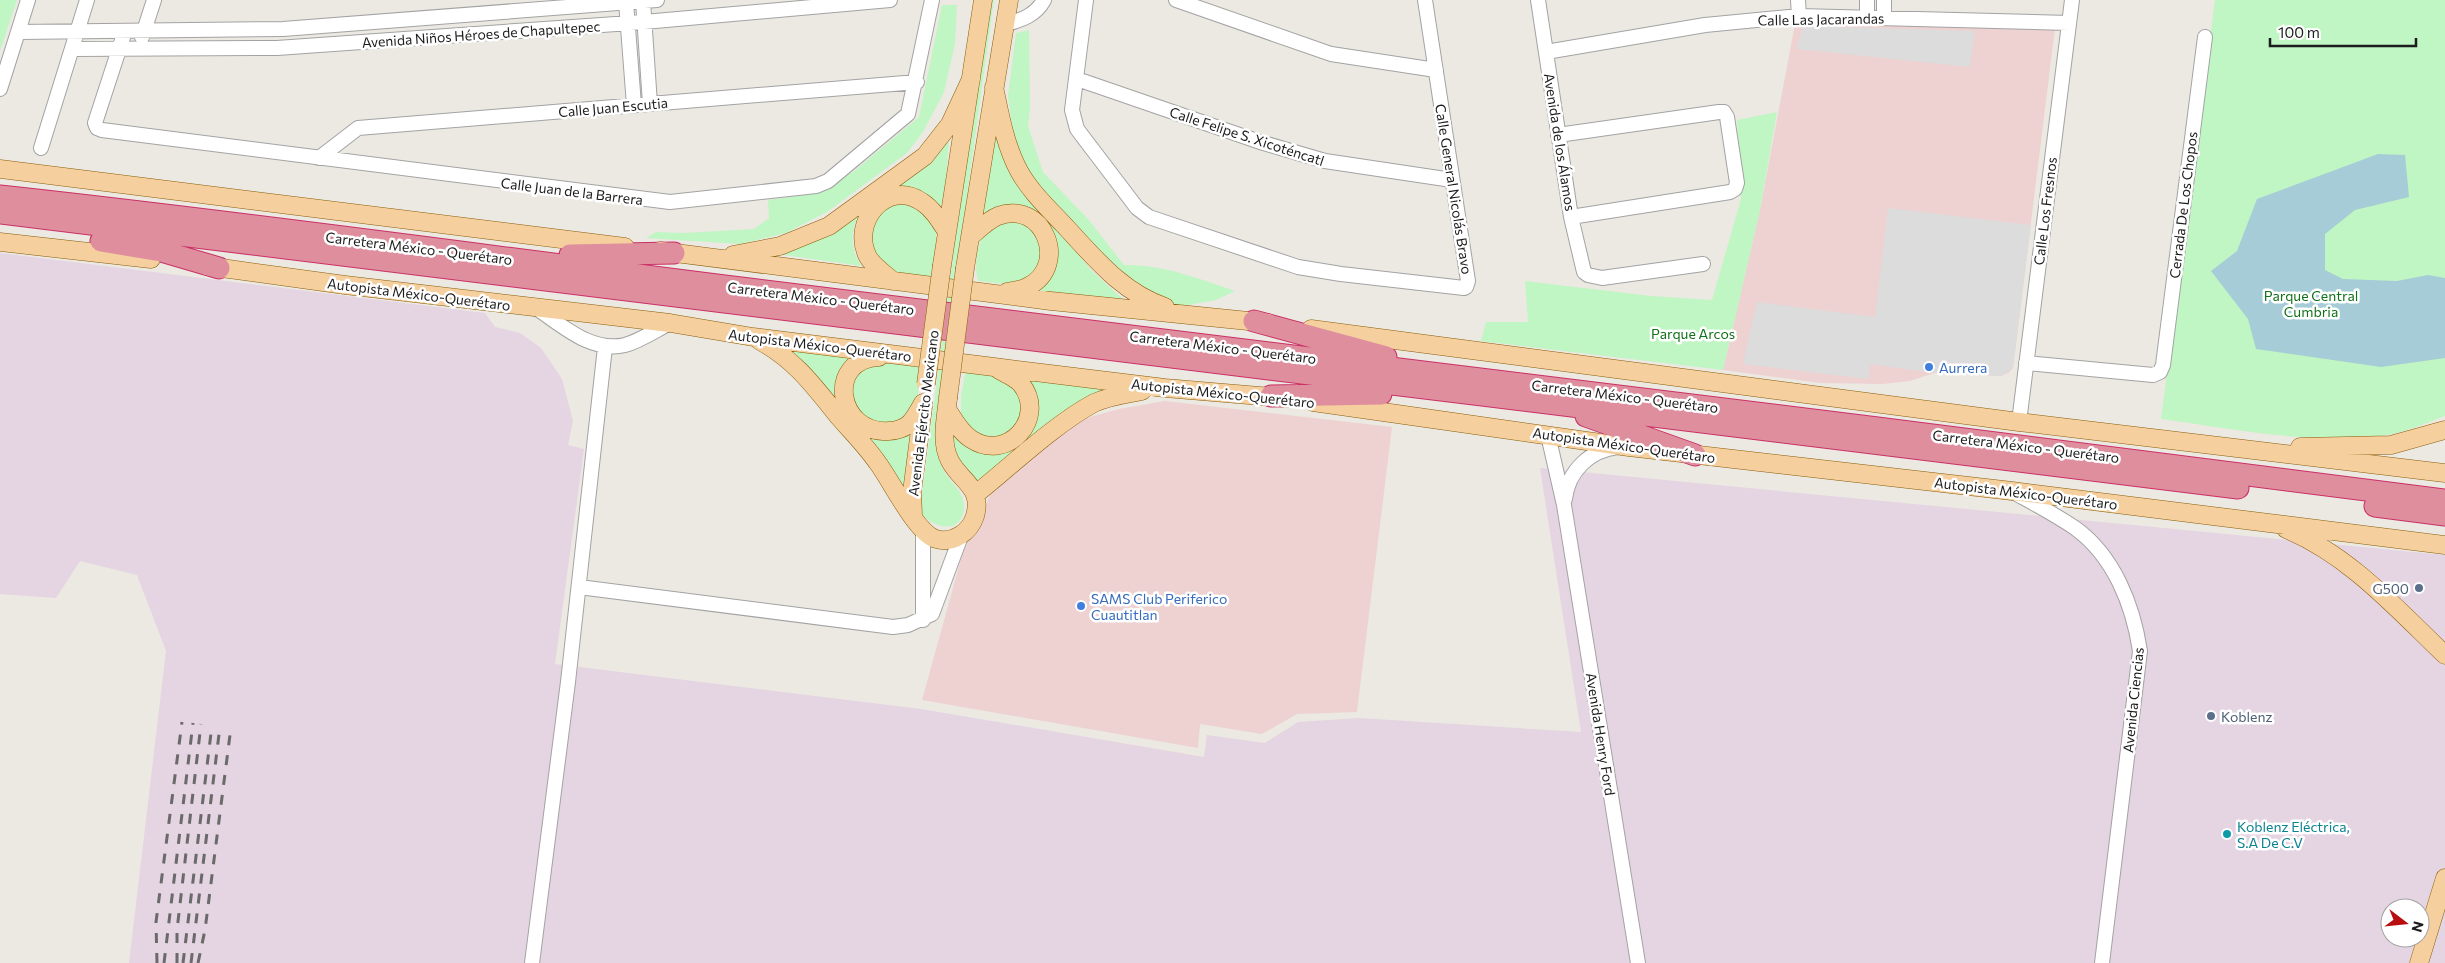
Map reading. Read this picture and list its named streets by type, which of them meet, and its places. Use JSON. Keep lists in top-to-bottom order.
{
  "streets": {
    "highway": ["Carretera México - Querétaro"],
    "main road": ["Autopista México-Querétaro", "Avenida Ejército Mexicano"],
    "street": [
      "Calle Las Jacarandas",
      "Avenida Niños Héroes de Chapultepec",
      "Calle Juan Escutia",
      "Calle Felipe S. Xicoténcatl",
      "Avenida de los Álamos",
      "Calle General Nicolás Bravo",
      "Calle Juan de la Barrera",
      "Cerrada De Los Chopos",
      "Calle Los Fresnos",
      "Avenida Ciencias",
      "Avenida Henry Ford"
    ]
  },
  "crossings": [
    ["Calle Las Jacarandas", "Avenida de los Álamos"],
    ["Calle Las Jacarandas", "Calle Los Fresnos"],
    ["Avenida Niños Héroes de Chapultepec", "Calle Juan de la Barrera"],
    ["Calle Juan Escutia", "Calle Juan de la Barrera"],
    ["Calle Felipe S. Xicoténcatl", "Calle General Nicolás Bravo"],
    ["Cerrada De Los Chopos", "Calle Los Fresnos"],
    ["Autopista México-Querétaro", "Avenida Ciencias"],
    ["Autopista México-Querétaro", "Avenida Henry Ford"]
  ],
  "parks": ["Parque Central Cumbria", "Parque Arcos"],
  "places": [
    "Aurrera",
    "G500",
    "SAMS Club Periferico Cuautitlan",
    "Koblenz",
    "Koblenz Eléctrica, S.A De C.V"
  ],
  "scale_bar": "100 m",
  "north": "right"
}
